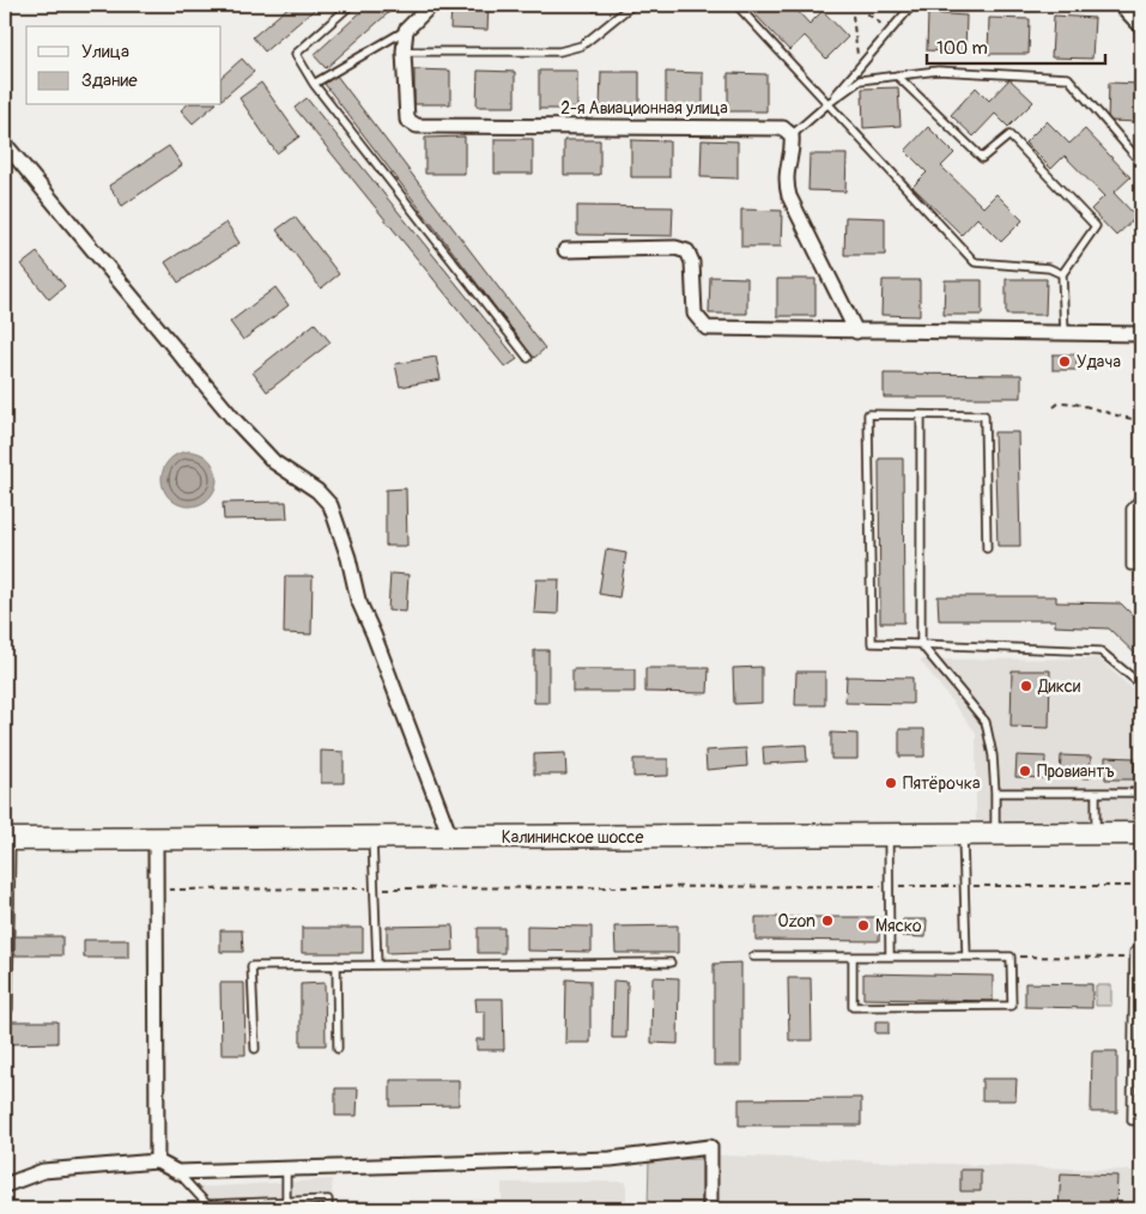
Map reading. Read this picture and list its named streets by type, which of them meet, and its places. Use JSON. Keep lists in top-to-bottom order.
{
  "streets": {
    "main road": ["Калининское шоссе"],
    "street": ["2-я Авиационная улица"]
  },
  "places": [
    "Удача",
    "Дикси",
    "Провиантъ",
    "Пятёрочка",
    "Ozon",
    "Мяско"
  ],
  "legend": ["Улица", "Здание"],
  "scale_bar": "100 m"
}
